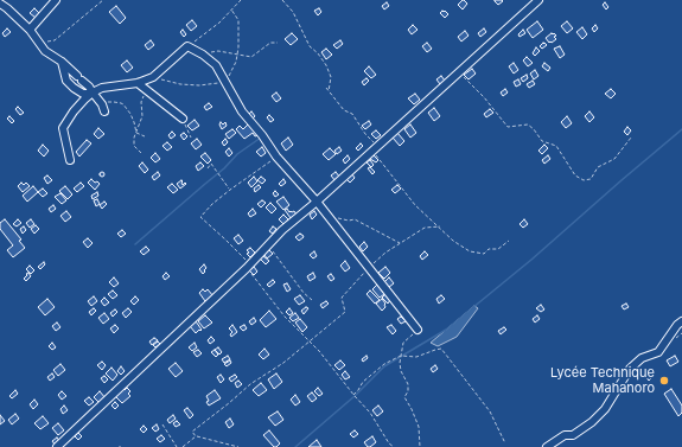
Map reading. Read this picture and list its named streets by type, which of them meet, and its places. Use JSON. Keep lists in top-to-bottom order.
{
  "places": ["Lycée Technique Mahanoro"]
}
